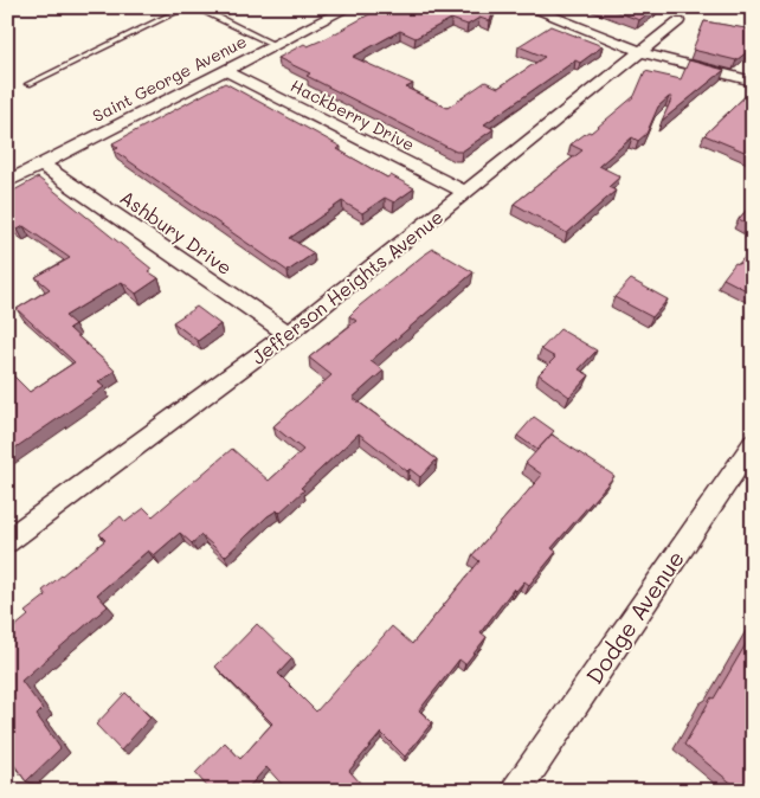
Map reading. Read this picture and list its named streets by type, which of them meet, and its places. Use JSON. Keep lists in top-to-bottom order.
{
  "streets": {
    "street": [
      "Saint George Avenue",
      "Hackberry Drive",
      "Ashbury Drive",
      "Jefferson Heights Avenue",
      "Dodge Avenue"
    ]
  },
  "crossings": [
    ["Saint George Avenue", "Hackberry Drive"],
    ["Saint George Avenue", "Ashbury Drive"],
    ["Hackberry Drive", "Jefferson Heights Avenue"],
    ["Ashbury Drive", "Jefferson Heights Avenue"]
  ]
}
